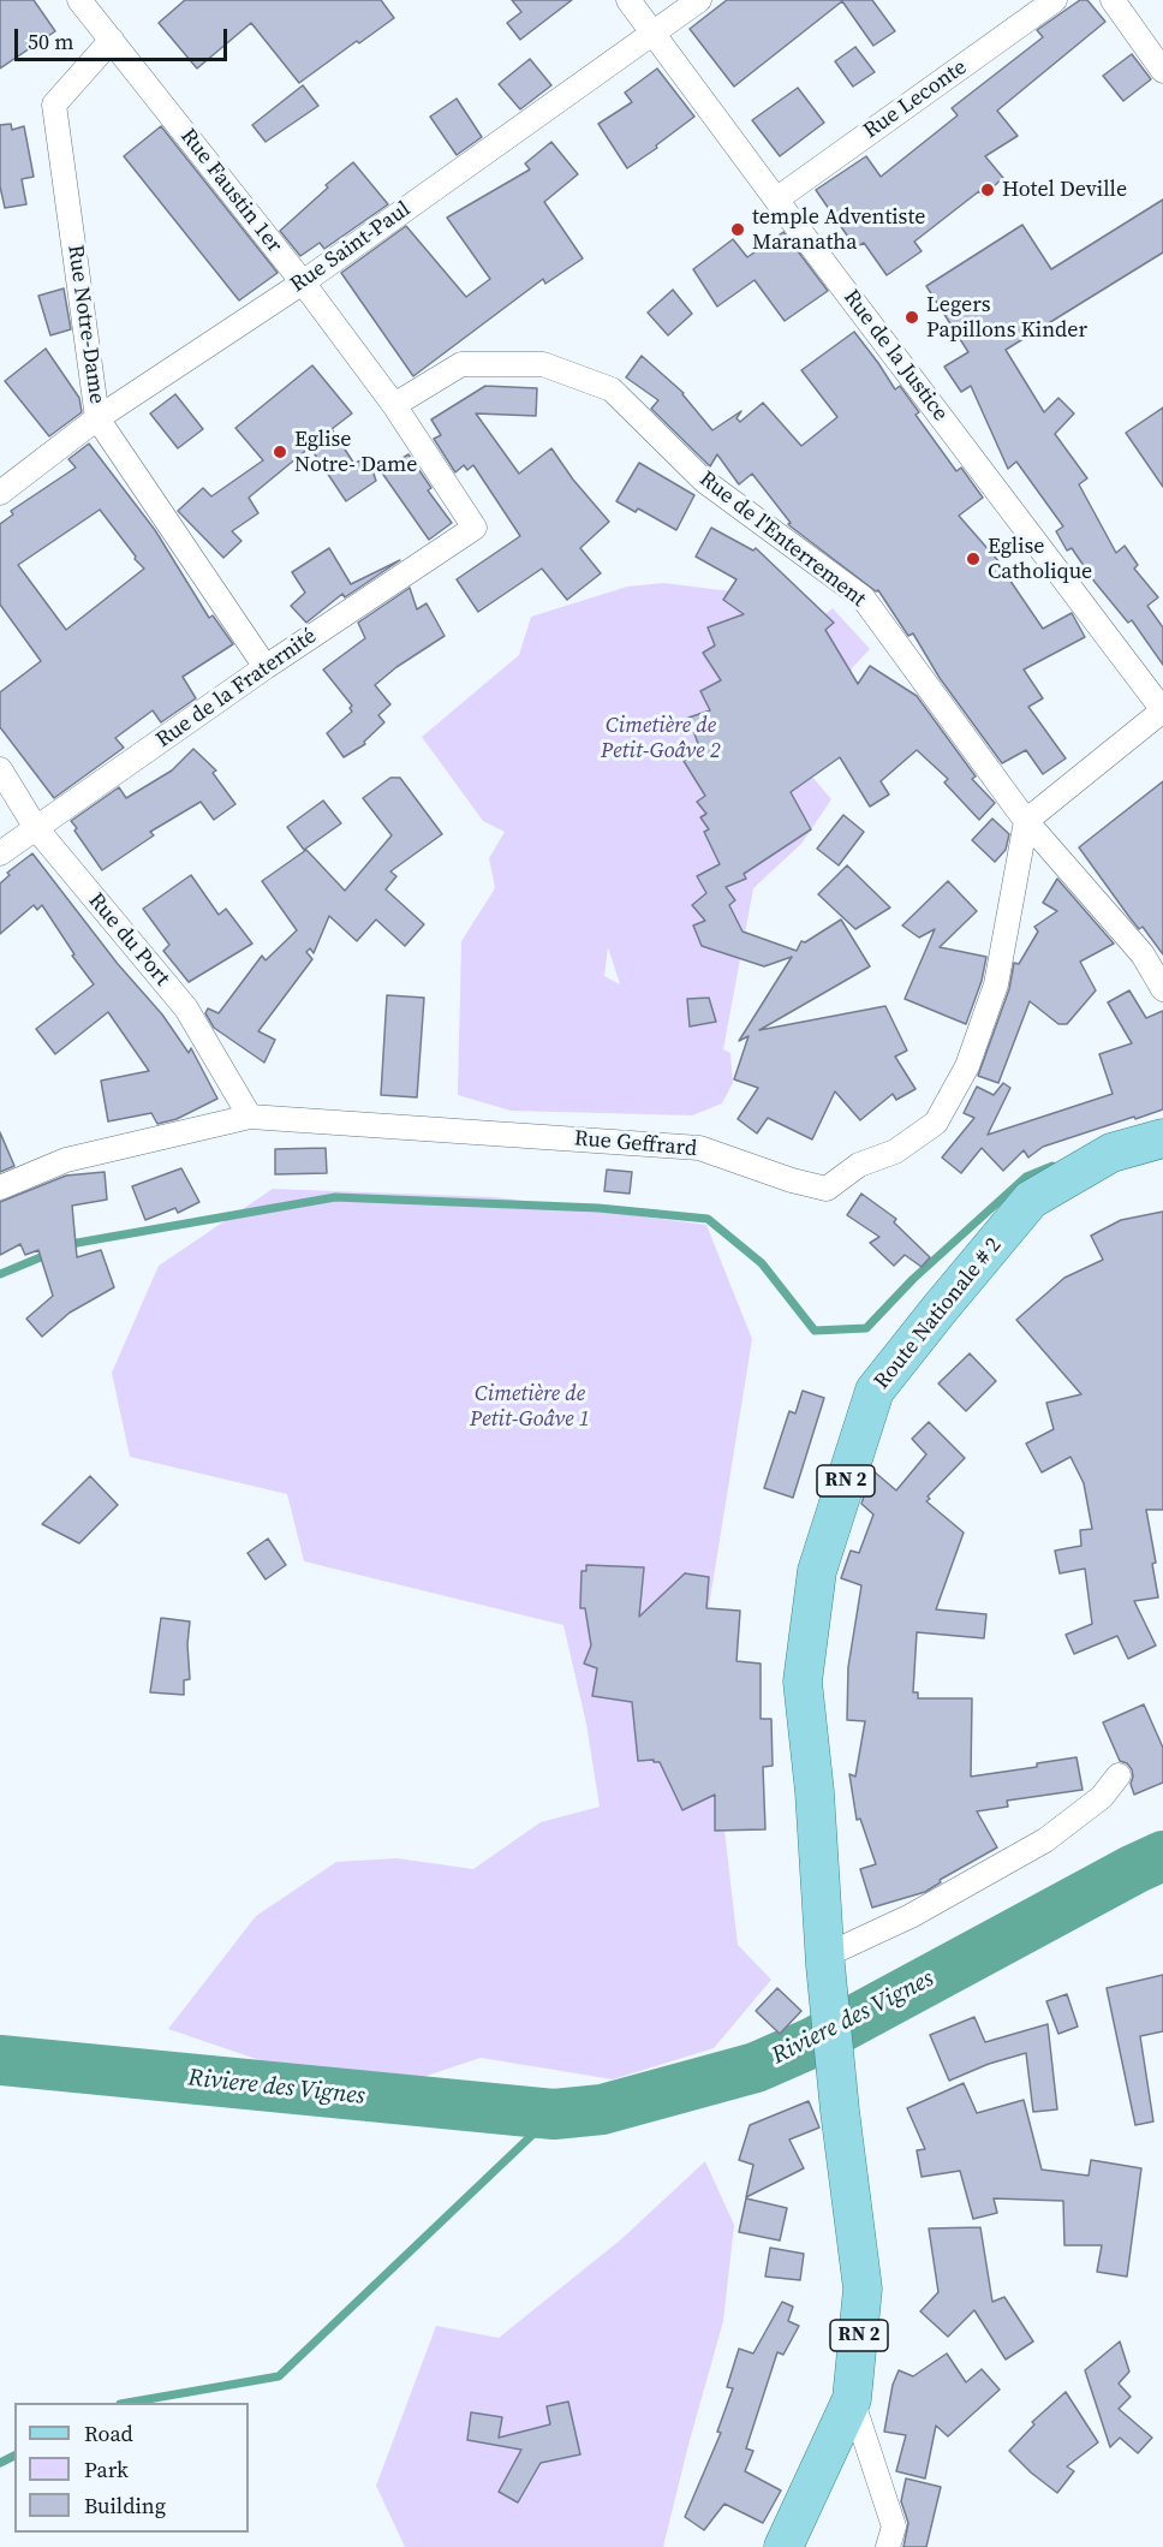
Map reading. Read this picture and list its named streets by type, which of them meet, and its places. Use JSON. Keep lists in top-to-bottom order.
{
  "streets": {
    "main road": ["Route Nationale # 2", "RN 2"],
    "street": [
      "Rue Leconte",
      "Rue Faustin 1er",
      "Rue Saint-Paul",
      "Rue Notre-Dame",
      "Rue de la Justice",
      "Rue de l'Enterrement",
      "Rue de la Fraternité",
      "Rue du Port",
      "Rue Geffrard"
    ]
  },
  "crossings": [
    ["Rue Leconte", "Rue de la Justice"],
    ["Rue Faustin 1er", "Rue Saint-Paul"],
    ["Rue Faustin 1er", "Rue Notre-Dame"],
    ["Rue Faustin 1er", "Rue de l'Enterrement"],
    ["Rue Faustin 1er", "Rue de la Fraternité"],
    ["Rue Saint-Paul", "Rue Notre-Dame"],
    ["Rue Saint-Paul", "Rue de la Justice"],
    ["Rue Notre-Dame", "Rue de la Fraternité"],
    ["Rue de l'Enterrement", "Rue Geffrard"],
    ["Rue de la Fraternité", "Rue du Port"],
    ["Rue du Port", "Rue Geffrard"],
    ["Route Nationale # 2", "RN 2"]
  ],
  "water": ["Riviere des Vignes"],
  "parks": ["Cimetière de Petit-Goâve 2", "Cimetière de Petit-Goâve 1"],
  "places": [
    "Hotel Deville",
    "temple Adventiste Maranatha",
    "Legers Papillons Kinder",
    "Eglise Notre- Dame",
    "Eglise Catholique"
  ],
  "legend": ["Road", "Park", "Building"],
  "scale_bar": "50 m"
}
